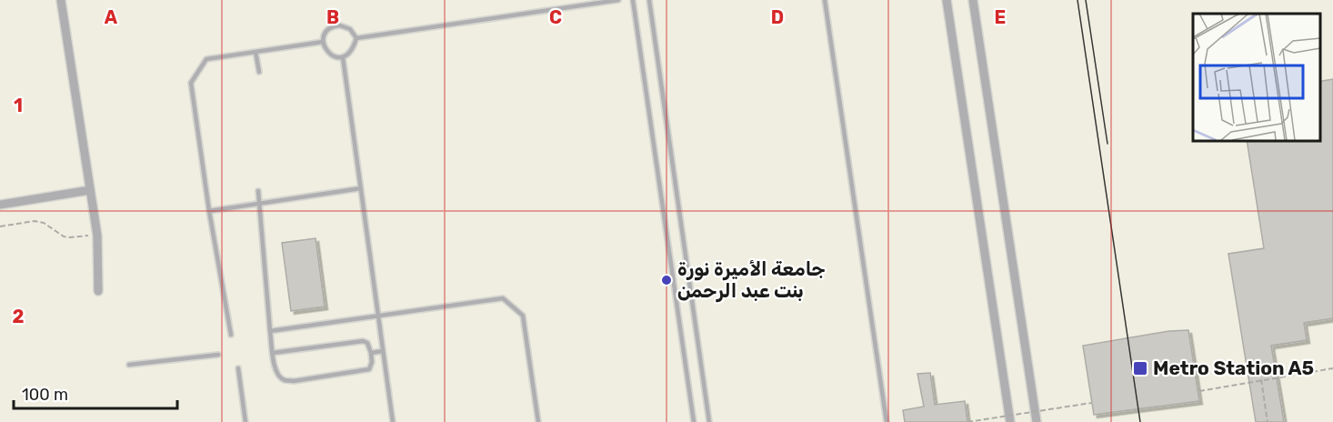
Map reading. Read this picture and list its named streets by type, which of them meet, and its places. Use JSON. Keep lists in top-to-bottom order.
{
  "places": {
    "other": ["جامعة الأميرة نورة بنت عبد الرحمن"],
    "transit": ["Metro Station A5"]
  },
  "scale_bar": "100 m",
  "grid": {
    "columns": [
      "A",
      "B",
      "C",
      "D",
      "E"
    ],
    "rows": ["1", "2"]
  }
}
